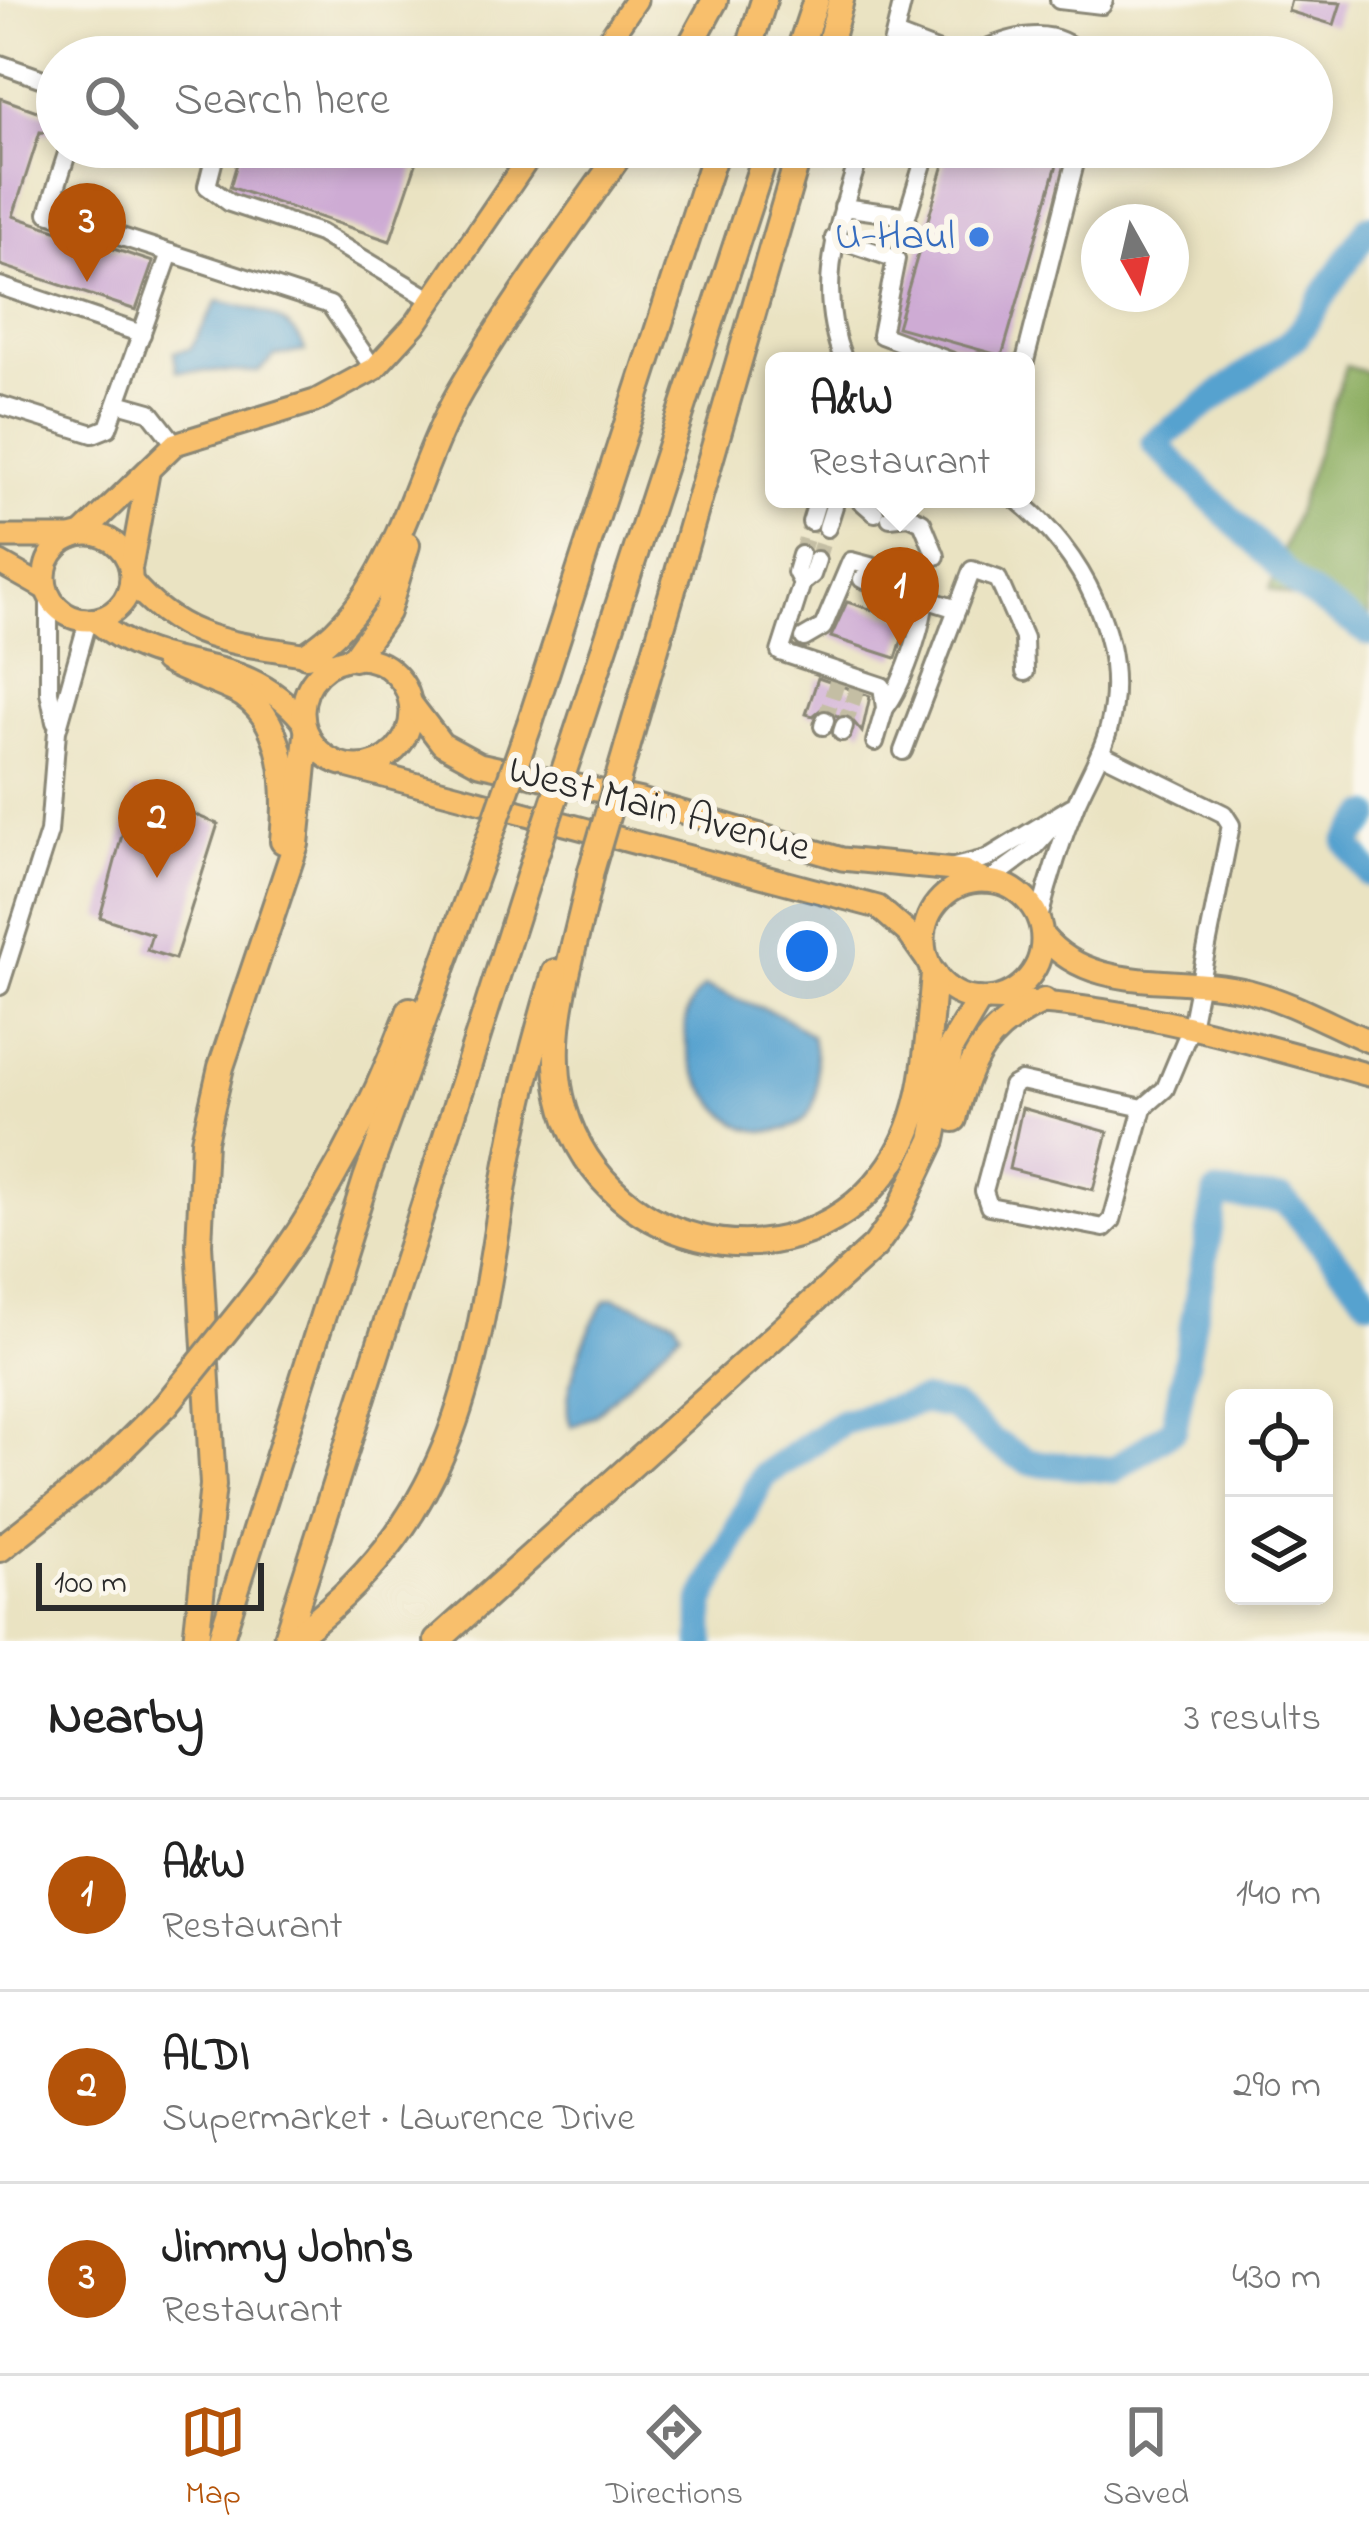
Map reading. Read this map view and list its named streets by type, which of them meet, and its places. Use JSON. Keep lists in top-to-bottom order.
{
  "streets": {
    "main road": ["West Main Avenue"]
  },
  "places": ["U-Haul"],
  "scale_bar": "100 m",
  "north": "bottom",
  "page": {
    "search": "Search here",
    "pins": ["3", "1", "2"],
    "popup": ["A&W", "Restaurant"],
    "scale": "100 m",
    "heading": ["Nearby", "3 results"],
    "list": [
      {
        "mark": "1",
        "name": "A&W",
        "note": "Restaurant",
        "value": "140 m"
      },
      {
        "mark": "2",
        "name": "ALDI",
        "note": "Supermarket · Lawrence Drive",
        "value": "290 m"
      },
      {
        "mark": "3",
        "name": "Jimmy John's",
        "note": "Restaurant",
        "value": "430 m"
      }
    ],
    "nav": ["Map", "Directions", "Saved"]
  }
}
